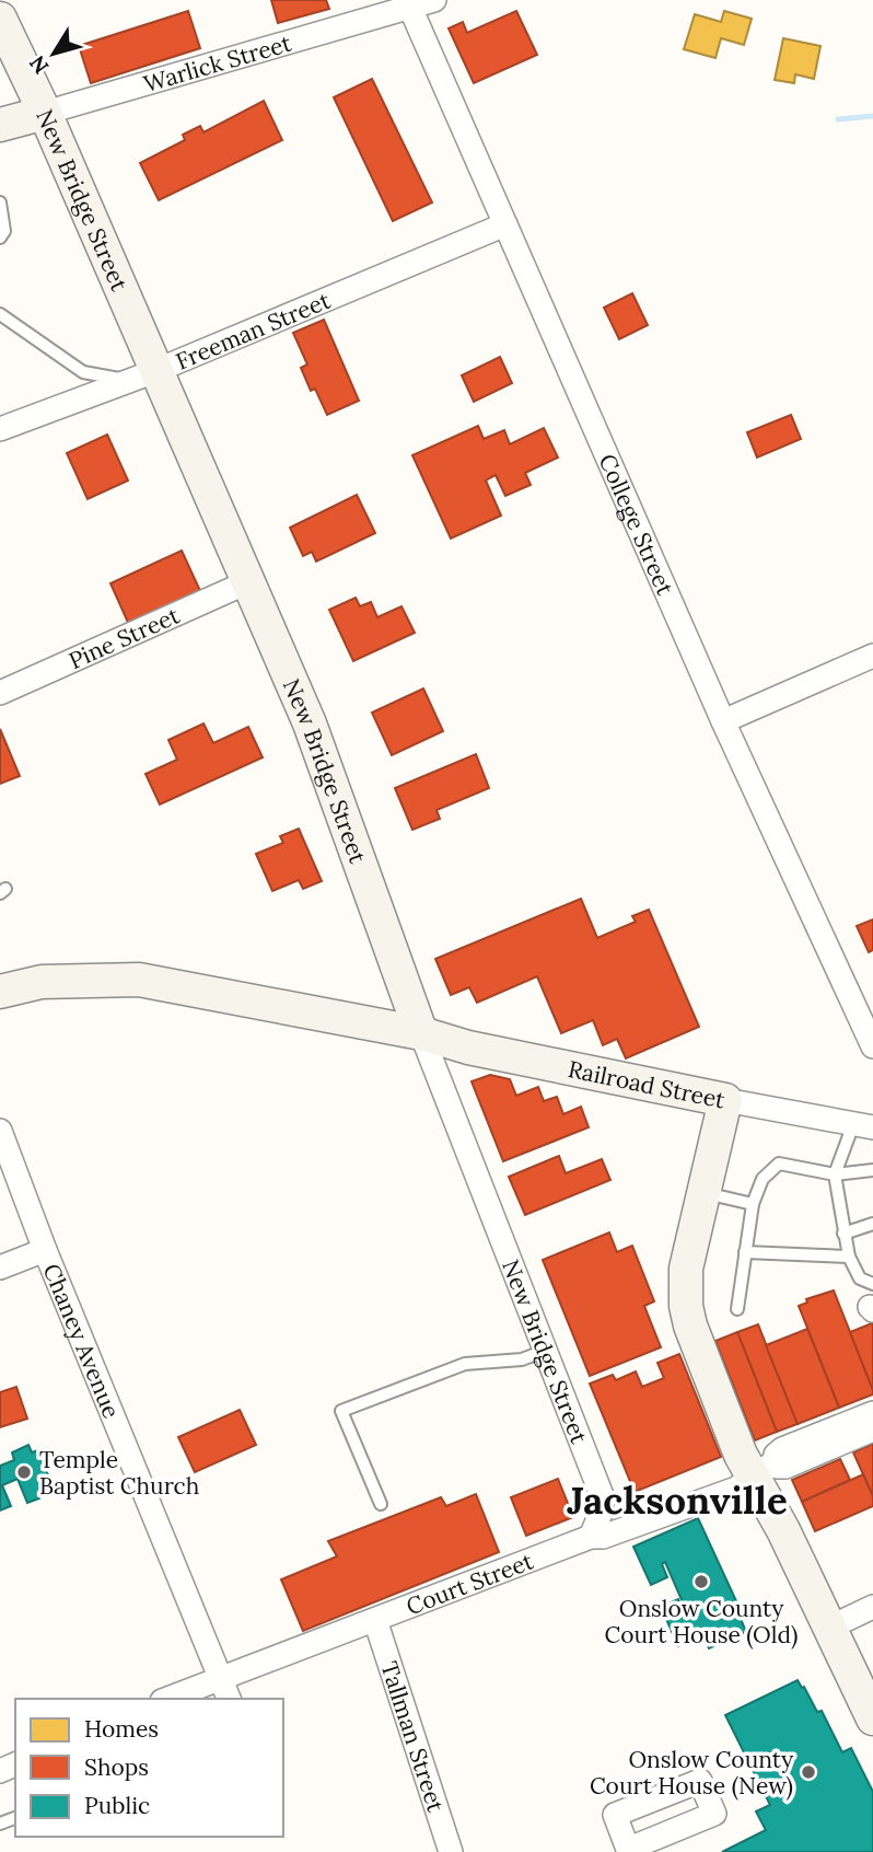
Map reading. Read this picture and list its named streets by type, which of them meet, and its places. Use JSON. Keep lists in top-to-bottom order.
{
  "streets": {
    "main road": ["Warlick Street", "New Bridge Street", "Railroad Street"],
    "street": [
      "Freeman Street",
      "College Street",
      "Pine Street",
      "Chaney Avenue",
      "Court Street",
      "Tallman Street"
    ]
  },
  "crossings": [
    ["Warlick Street", "New Bridge Street"],
    ["Warlick Street", "College Street"],
    ["New Bridge Street", "Freeman Street"],
    ["New Bridge Street", "Pine Street"],
    ["New Bridge Street", "Railroad Street"],
    ["New Bridge Street", "Court Street"],
    ["Freeman Street", "College Street"],
    ["Chaney Avenue", "Court Street"],
    ["Court Street", "Tallman Street"]
  ],
  "districts": ["Jacksonville"],
  "places": ["Temple Baptist Church", "Onslow County Court House (Old)", "Onslow County Court House (New)"],
  "legend": ["Homes", "Shops", "Public"],
  "north": "bottom left"
}
